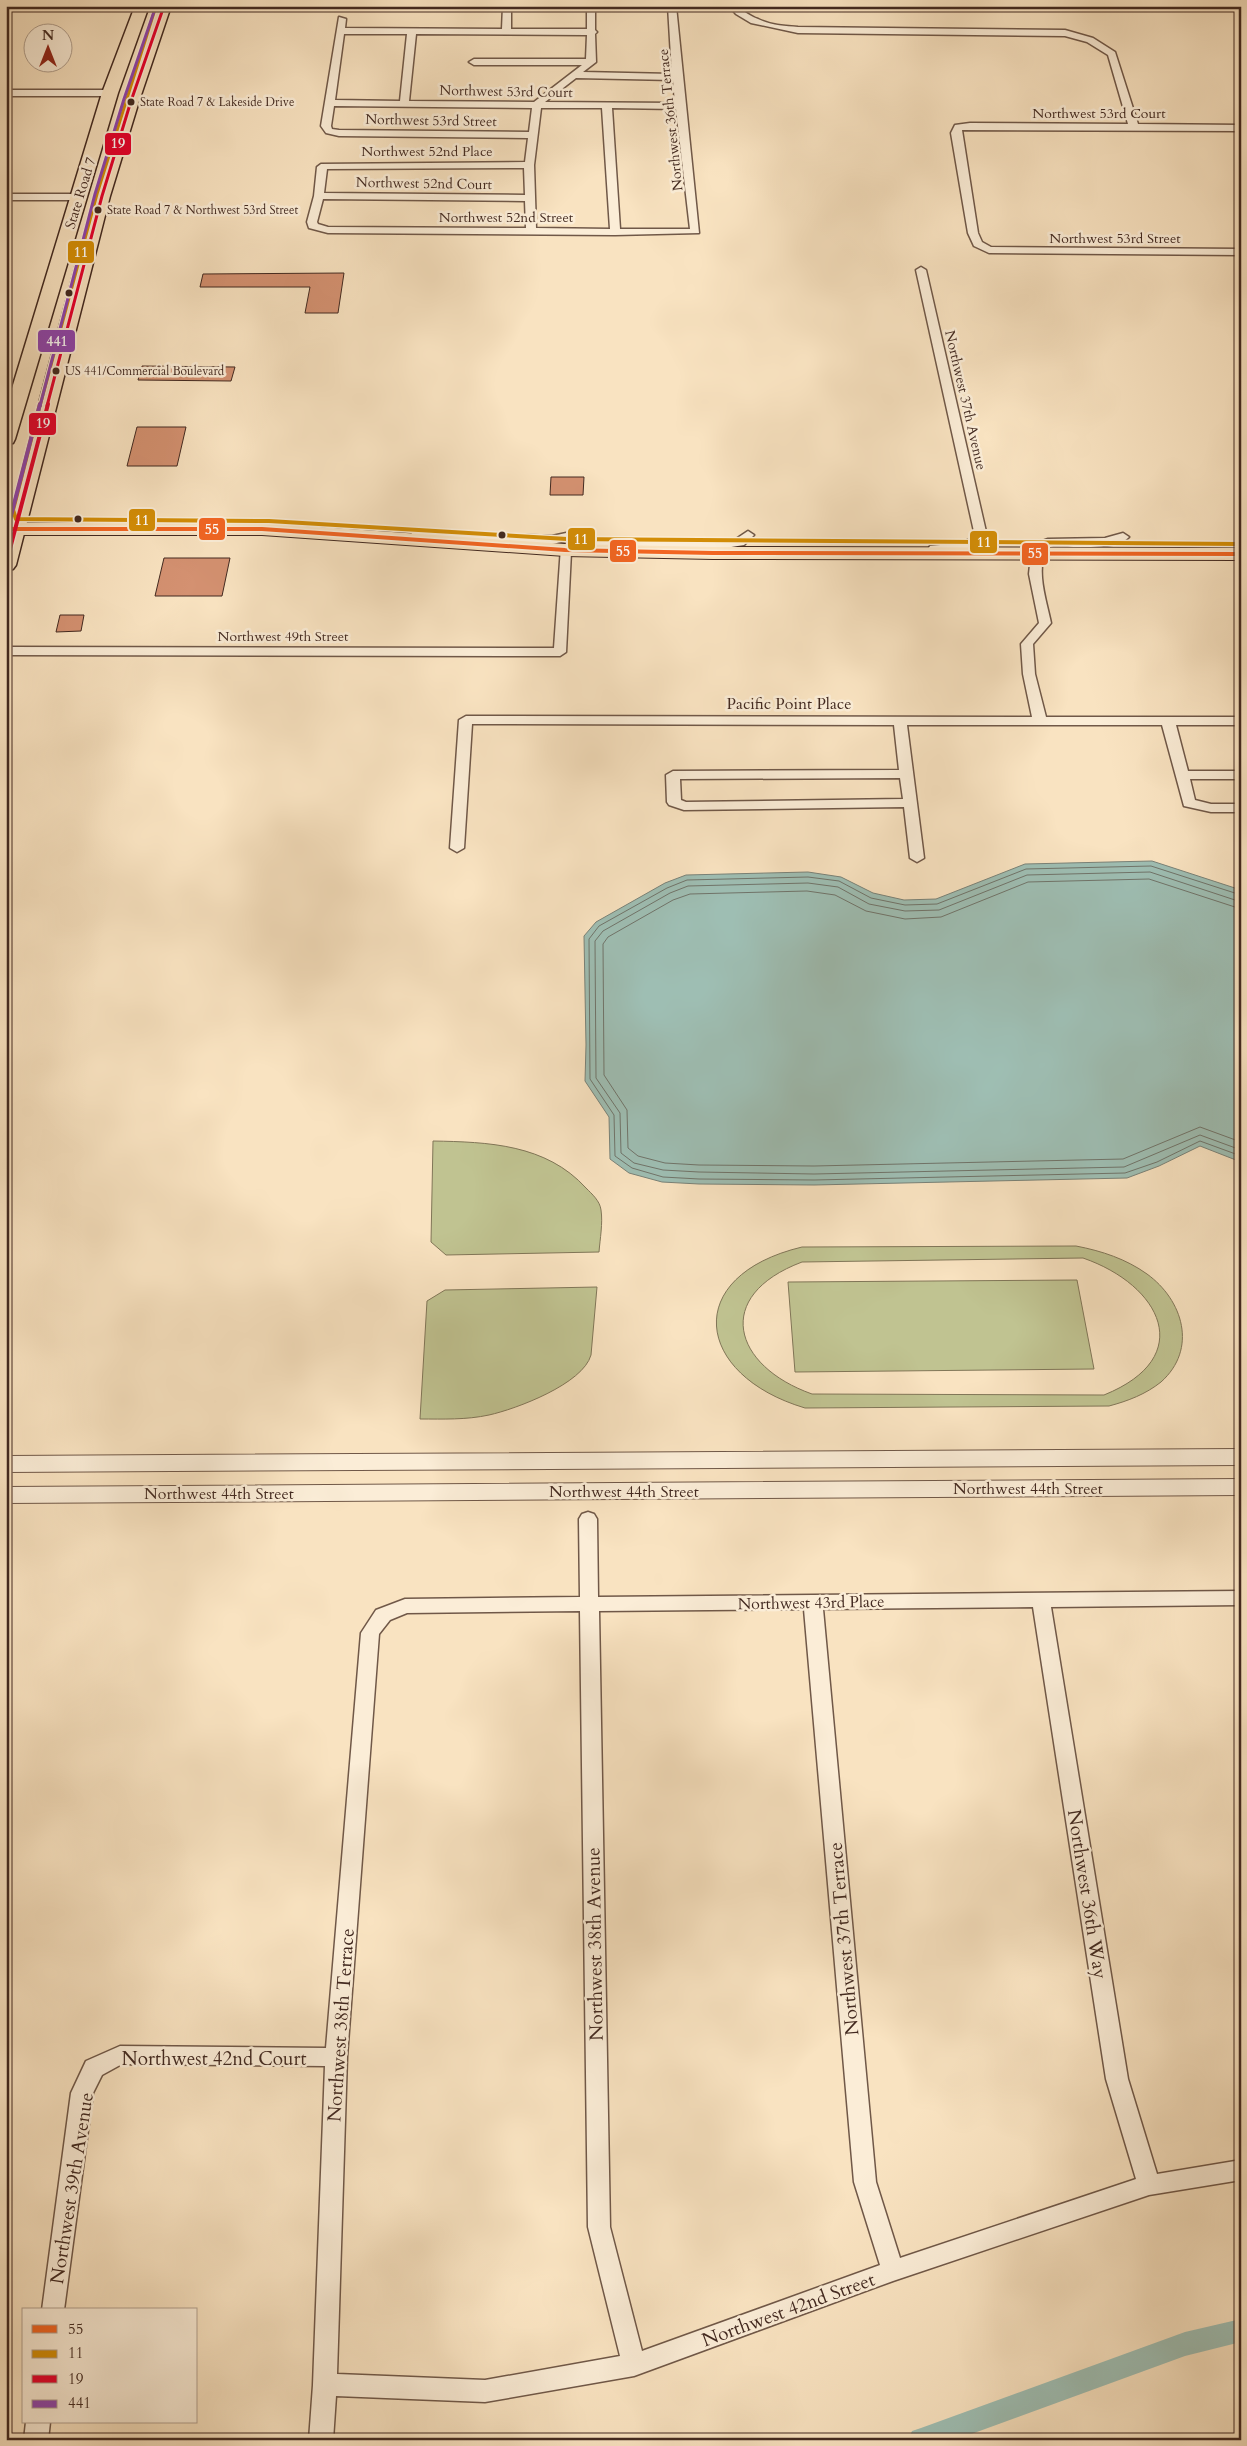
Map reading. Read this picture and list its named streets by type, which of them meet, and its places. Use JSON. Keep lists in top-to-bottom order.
{
  "streets": {
    "main road": ["State Road 7"],
    "street": [
      "Northwest 53rd Court",
      "Northwest 53rd Street",
      "Northwest 36th Terrace",
      "Northwest 52nd Place",
      "Northwest 52nd Court",
      "Northwest 52nd Street",
      "Northwest 37th Avenue",
      "Northwest 49th Street",
      "Pacific Point Place",
      "Northwest 44th Street",
      "Northwest 43rd Place",
      "Northwest 36th Way",
      "Northwest 37th Terrace",
      "Northwest 38th Avenue",
      "Northwest 38th Terrace",
      "Northwest 42nd Court",
      "Northwest 39th Avenue",
      "Northwest 42nd Street"
    ]
  },
  "crossings": [
    ["Northwest 53rd Court", "Northwest 53rd Street"],
    ["Northwest 53rd Court", "Northwest 36th Terrace"],
    ["Northwest 36th Terrace", "Northwest 52nd Street"],
    ["Northwest 52nd Place", "Northwest 52nd Court"],
    ["Northwest 52nd Place", "Northwest 52nd Street"],
    ["Northwest 52nd Court", "Northwest 52nd Street"],
    ["Northwest 43rd Place", "Northwest 36th Way"],
    ["Northwest 43rd Place", "Northwest 37th Terrace"],
    ["Northwest 43rd Place", "Northwest 38th Avenue"],
    ["Northwest 43rd Place", "Northwest 38th Terrace"],
    ["Northwest 36th Way", "Northwest 42nd Street"],
    ["Northwest 37th Terrace", "Northwest 42nd Street"],
    ["Northwest 38th Avenue", "Northwest 42nd Street"],
    ["Northwest 38th Terrace", "Northwest 42nd Court"],
    ["Northwest 38th Terrace", "Northwest 42nd Street"],
    ["Northwest 42nd Court", "Northwest 39th Avenue"]
  ],
  "places": ["State Road 7 & Lakeside Drive", "State Road 7 & Northwest 53rd Street", "US 441/Commercial Boulevard"],
  "lines": [
    "transit line 11",
    "transit line 19",
    "transit line 441",
    "transit line 55"
  ],
  "legend": [
    "55",
    "11",
    "19",
    "441"
  ],
  "north": "top"
}
